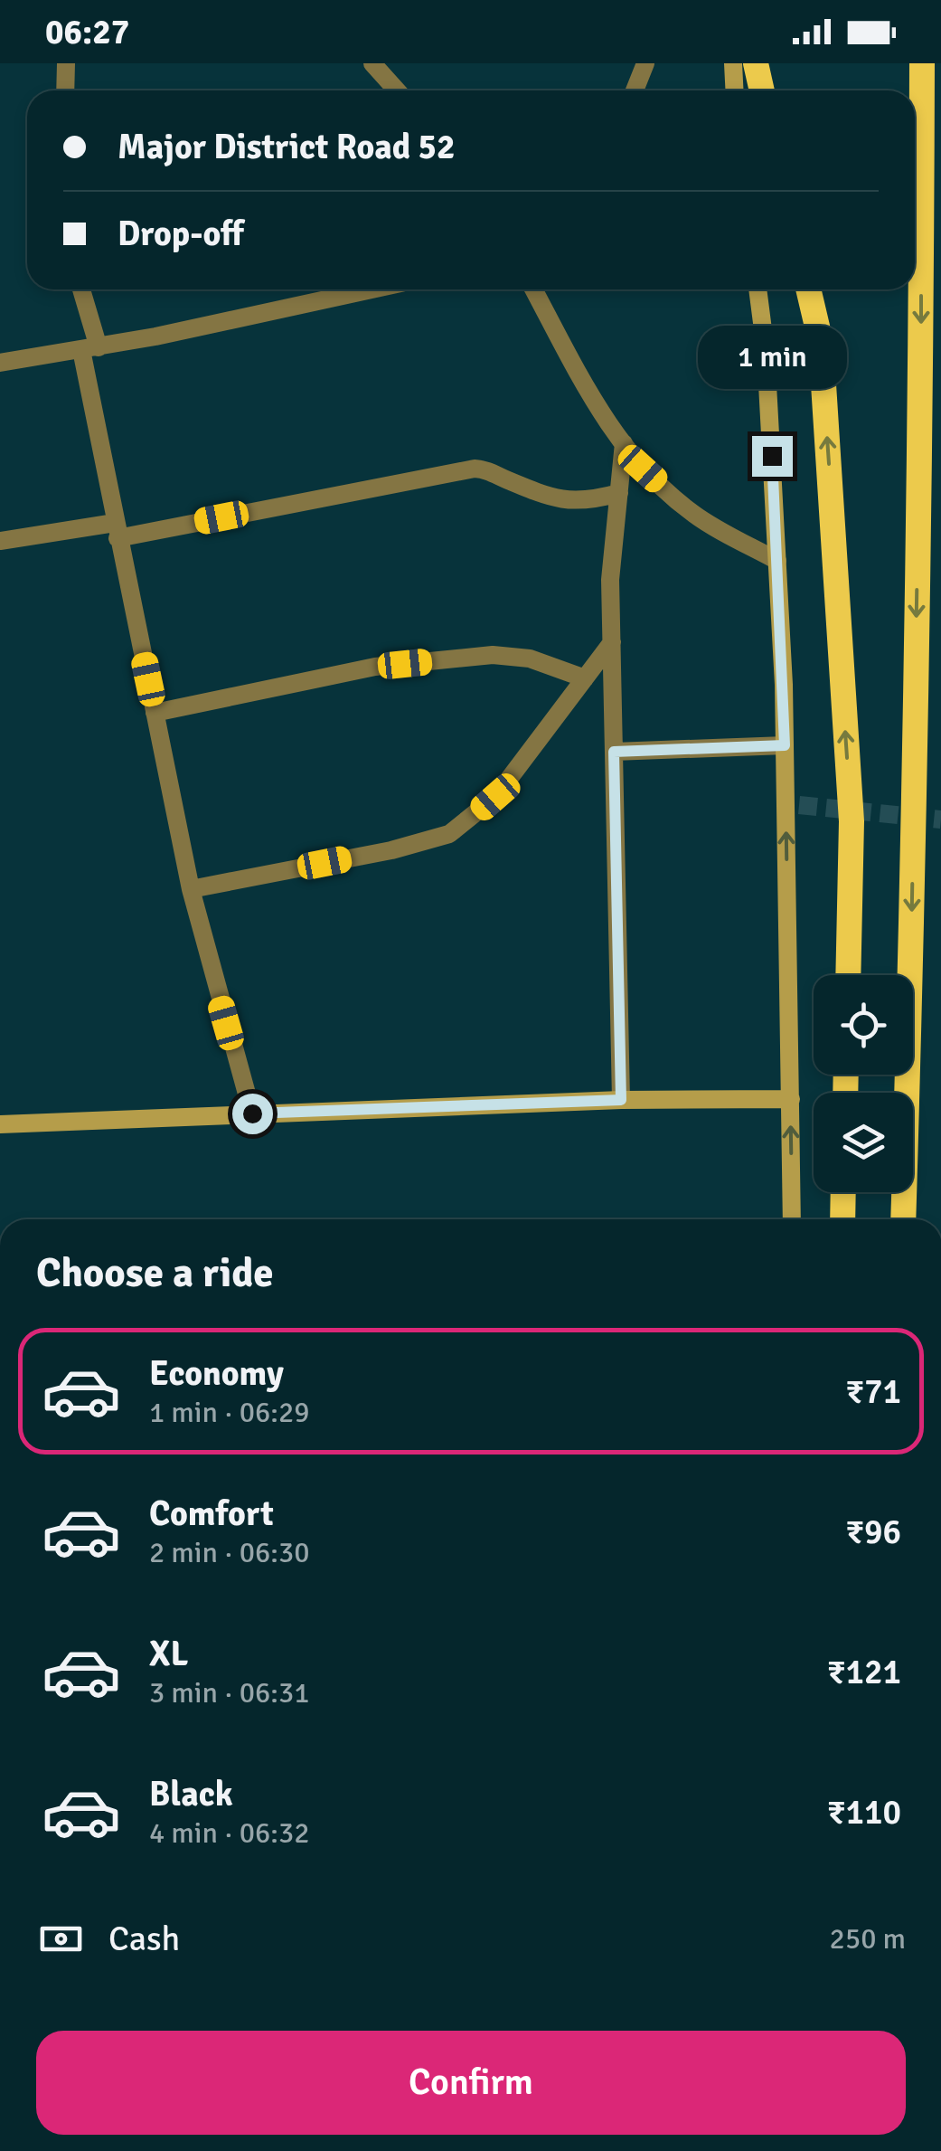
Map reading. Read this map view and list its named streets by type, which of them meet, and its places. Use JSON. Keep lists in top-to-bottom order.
{
  "page": {
    "status": "06:27",
    "banner": ["Major District Road 52", "Drop-off"],
    "bubble": "1 min",
    "heading": "Choose a ride",
    "list": [
      {
        "name": "Economy",
        "note": "1 min · 06:29",
        "value": "₹71"
      },
      {
        "name": "Comfort",
        "note": "2 min · 06:30",
        "value": "₹96"
      },
      {
        "name": "XL",
        "note": "3 min · 06:31",
        "value": "₹121"
      },
      {
        "name": "Black",
        "note": "4 min · 06:32",
        "value": "₹110"
      }
    ],
    "pay": ["Cash", "250 m"],
    "buttons": "Confirm"
  }
}
